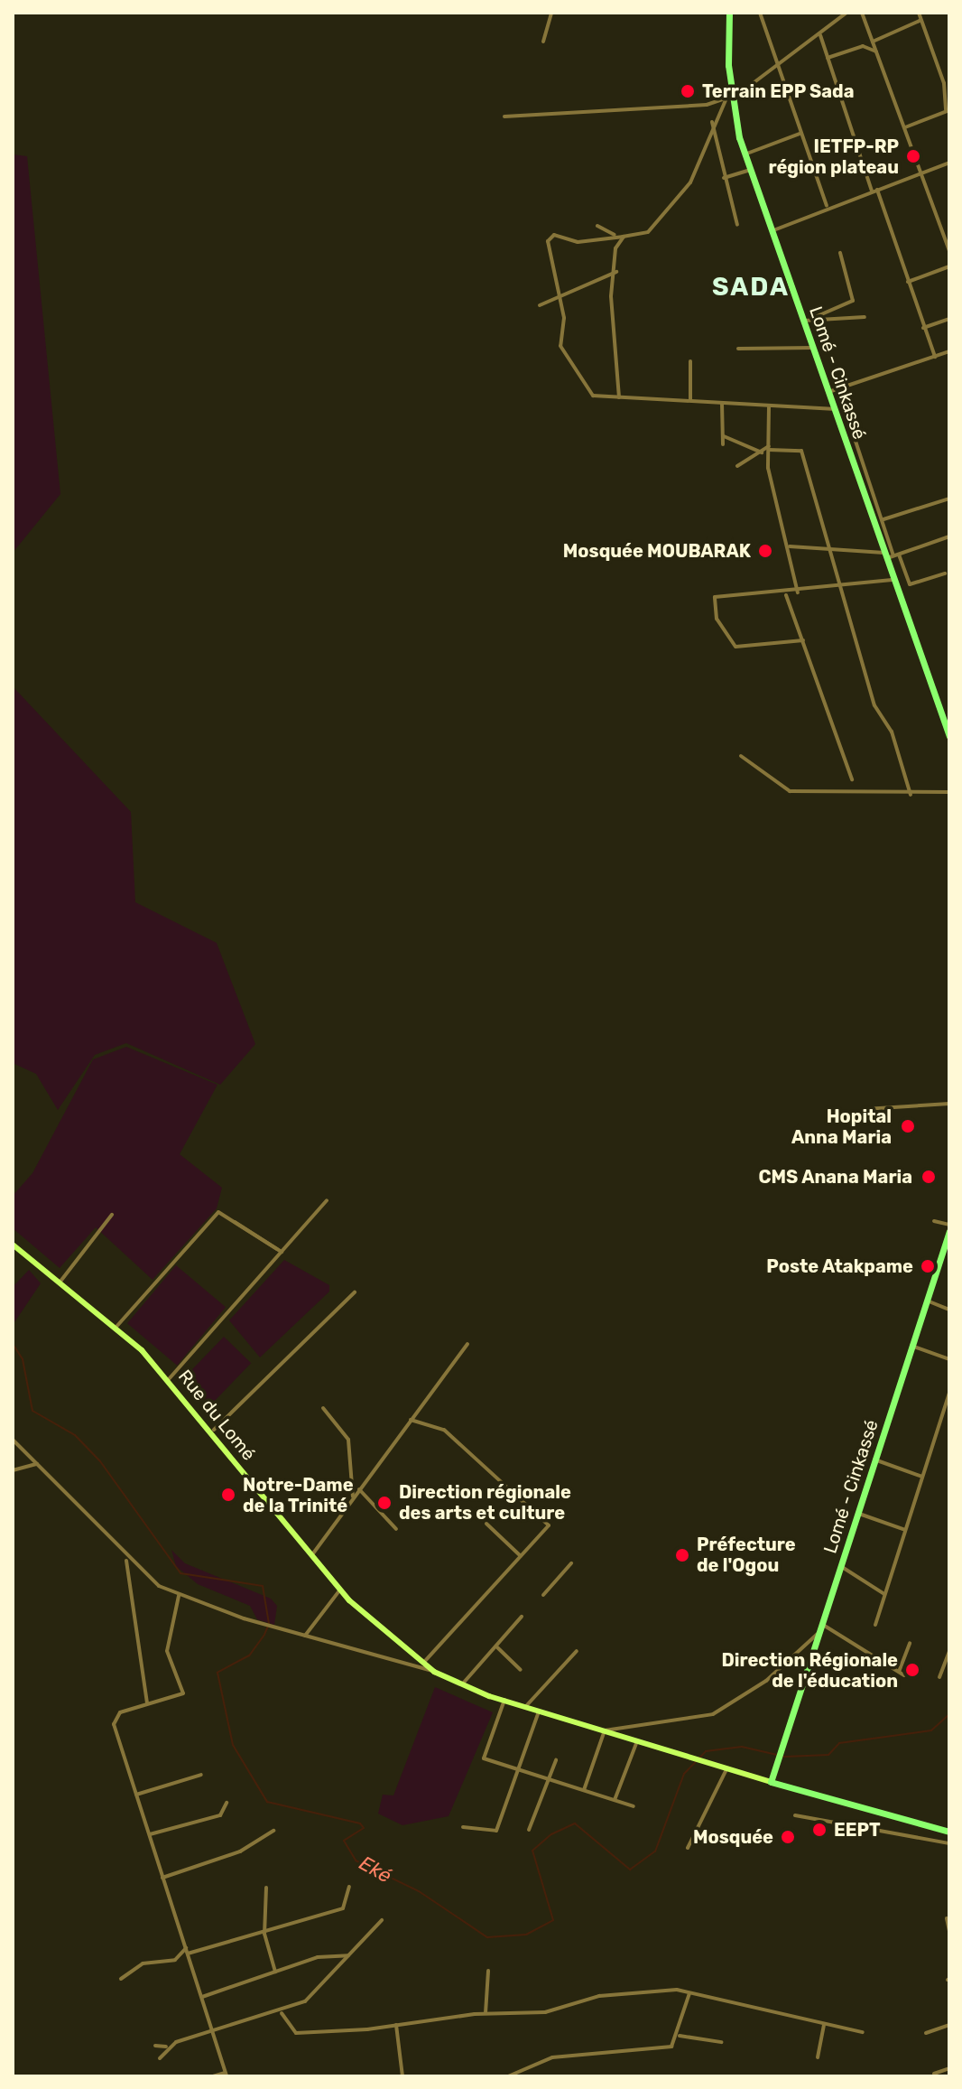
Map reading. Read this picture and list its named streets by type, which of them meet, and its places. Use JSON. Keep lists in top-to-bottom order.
{
  "streets": {
    "highway": ["Lomé - Cinkassé"],
    "main road": ["Rue du Lomé"]
  },
  "crossings": [
    ["Lomé - Cinkassé", "Rue du Lomé"]
  ],
  "districts": ["SADA"],
  "water": ["Eké"],
  "places": [
    "Terrain EPP Sada",
    "IETFP-RP région plateau",
    "Mosquée MOUBARAK",
    "Hopital Anna Maria",
    "CMS Anana Maria",
    "Poste Atakpame",
    "Notre-Dame de la Trinité",
    "Direction régionale des arts et culture",
    "Préfecture de l'Ogou",
    "Direction Régionale de l'éducation",
    "EEPT",
    "Mosquée"
  ]
}
